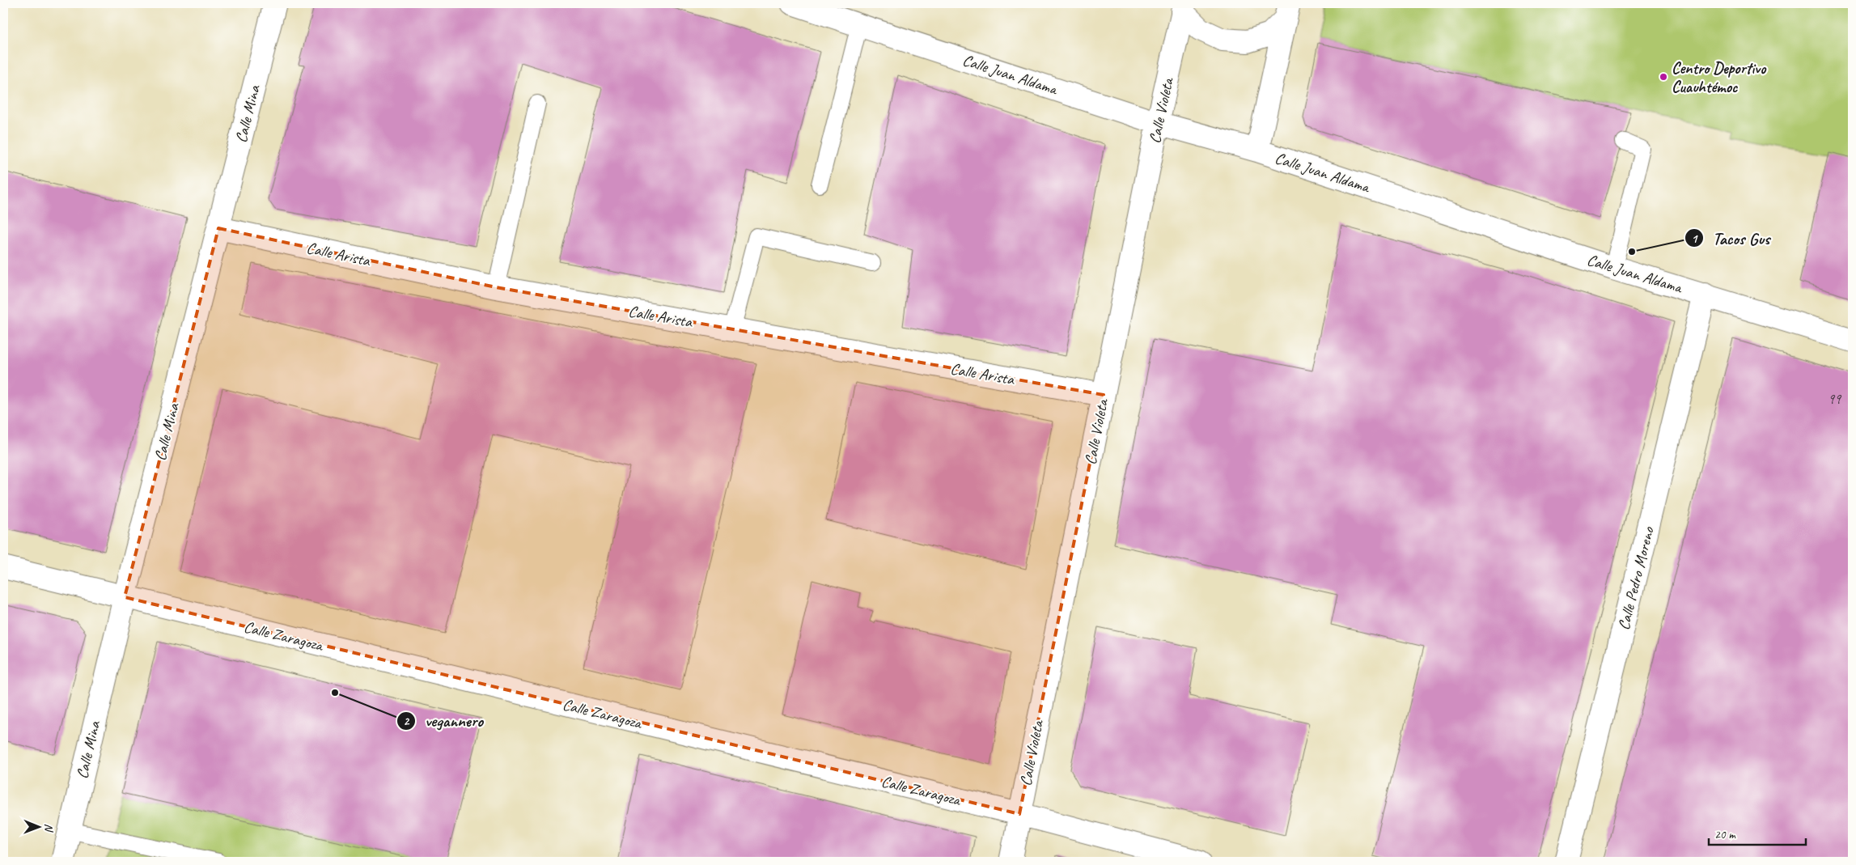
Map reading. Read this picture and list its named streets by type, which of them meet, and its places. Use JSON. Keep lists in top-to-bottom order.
{
  "streets": {
    "street": [
      "Calle Juan Aldama",
      "Calle Violeta",
      "Calle Mina",
      "Calle Arista",
      "Calle Pedro Moreno",
      "Calle Zaragoza"
    ]
  },
  "crossings": [
    ["Calle Juan Aldama", "Calle Violeta"],
    ["Calle Juan Aldama", "Calle Pedro Moreno"],
    ["Calle Violeta", "Calle Arista"],
    ["Calle Violeta", "Calle Zaragoza"],
    ["Calle Mina", "Calle Arista"],
    ["Calle Mina", "Calle Zaragoza"]
  ],
  "places": ["Centro Deportivo Cuauhtémoc", "Tacos Gus", "vegannero"],
  "house_numbers": ["99"],
  "scale_bar": "20 m",
  "north": "right"
}
